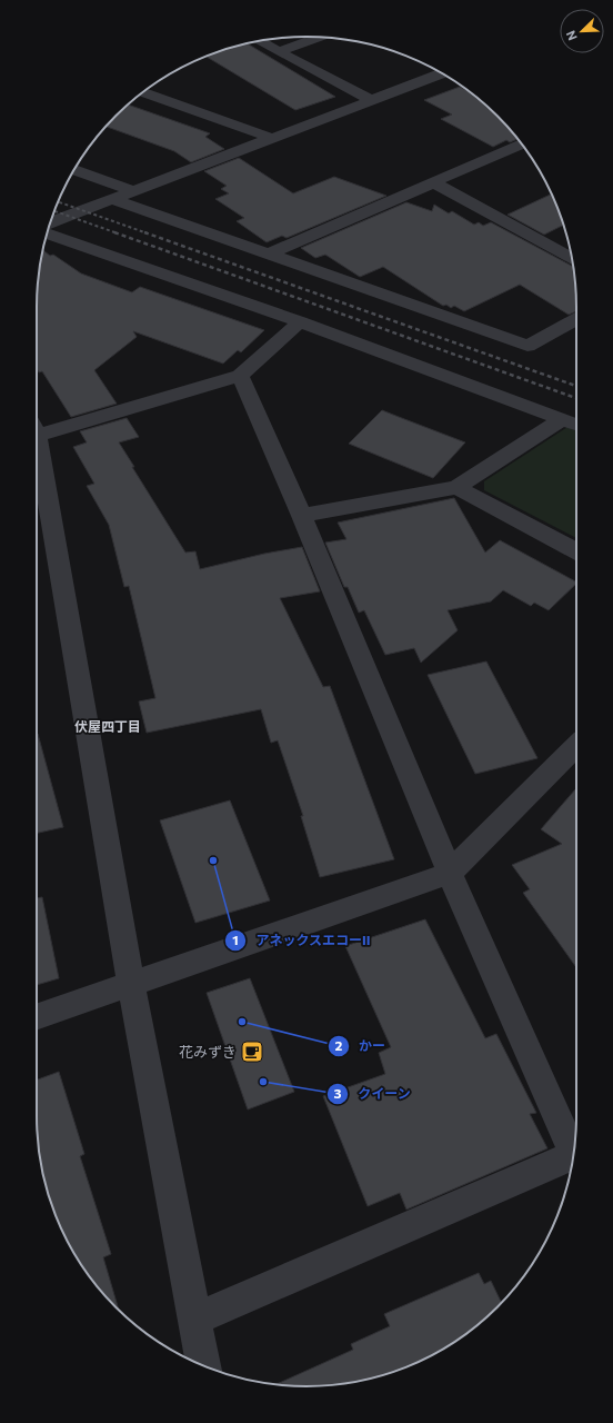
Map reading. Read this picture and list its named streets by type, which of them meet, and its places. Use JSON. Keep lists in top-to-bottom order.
{
  "districts": ["伏屋四丁目"],
  "places": {
    "other": ["アネックスエコーII", "かー", "クイーン"],
    "cafe": ["花みずき"]
  },
  "north": "bottom left"
}
